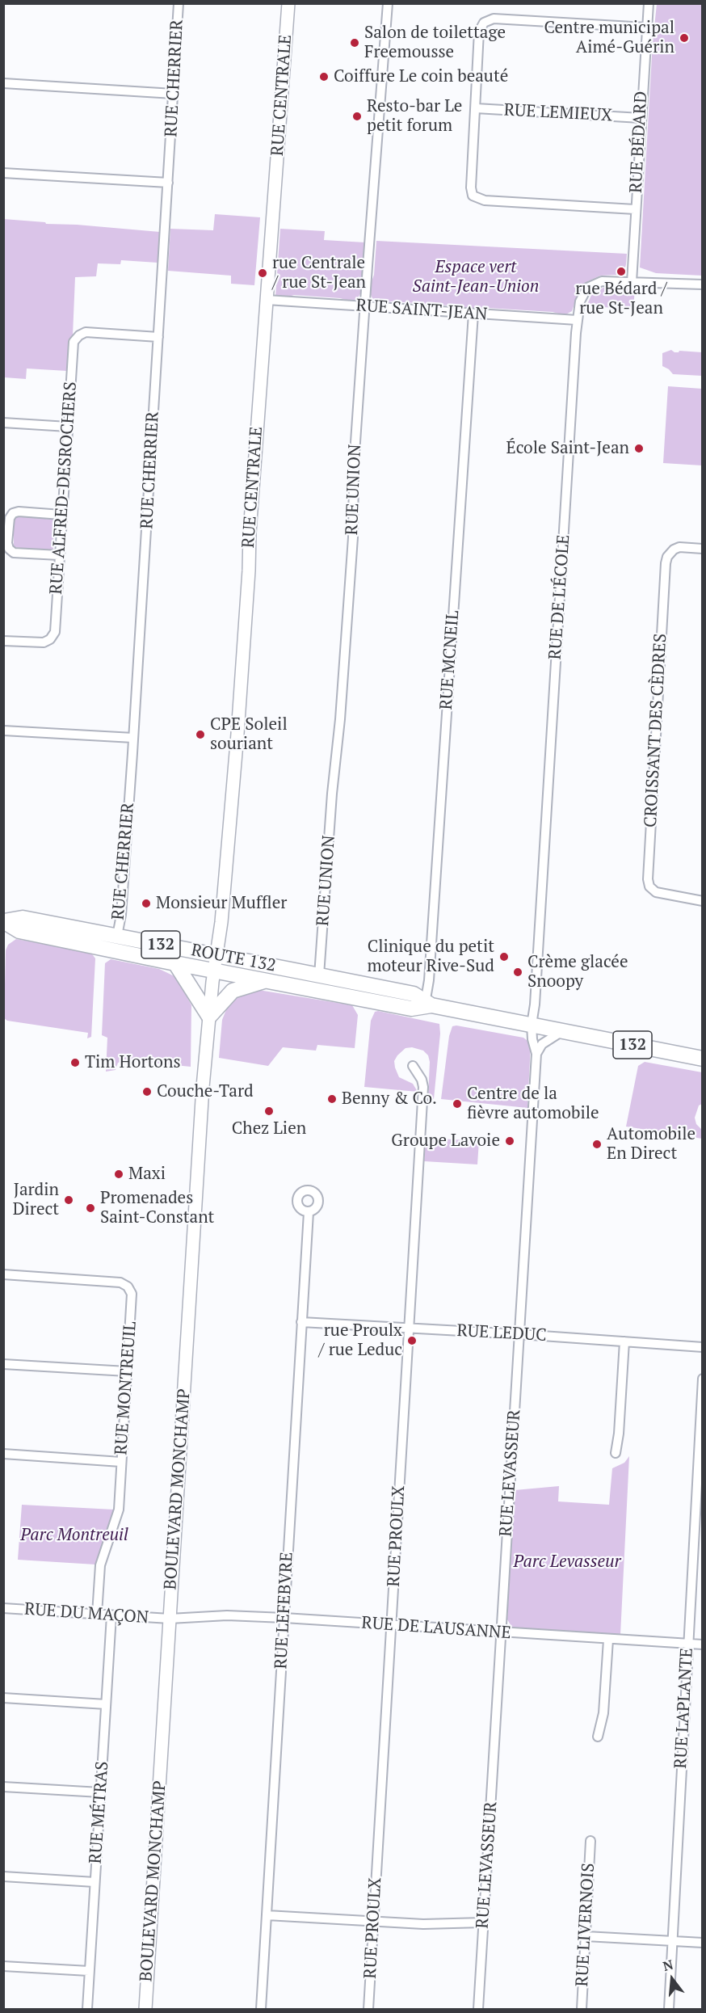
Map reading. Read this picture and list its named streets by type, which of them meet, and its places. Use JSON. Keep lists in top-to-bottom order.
{
  "streets": {
    "highway": ["132", "ROUTE 132"],
    "street": [
      "RUE CHERRIER",
      "RUE CENTRALE",
      "RUE LEMIEUX",
      "RUE BÉDARD",
      "RUE SAINT-JEAN",
      "RUE ALFRED-DESROCHERS",
      "RUE UNION",
      "RUE DE L'ÉCOLE",
      "RUE MCNEIL",
      "CROISSANT DES CÈDRES",
      "RUE LEDUC",
      "RUE MONTREUIL",
      "RUE LEVASSEUR",
      "BOULEVARD MONCHAMP",
      "RUE PROULX",
      "RUE LEFEBVRE",
      "RUE DU MAÇON",
      "RUE DE LAUSANNE",
      "RUE LAPLANTE",
      "RUE MÉTRAS",
      "RUE LIVERNOIS"
    ]
  },
  "crossings": [
    ["RUE CHERRIER", "RUE ALFRED-DESROCHERS"],
    ["RUE CHERRIER", "ROUTE 132"],
    ["RUE CENTRALE", "RUE SAINT-JEAN"],
    ["RUE CENTRALE", "ROUTE 132"],
    ["RUE CENTRALE", "BOULEVARD MONCHAMP"],
    ["RUE LEMIEUX", "RUE BÉDARD"],
    ["RUE BÉDARD", "RUE DE L'ÉCOLE"],
    ["RUE SAINT-JEAN", "RUE UNION"],
    ["RUE SAINT-JEAN", "RUE DE L'ÉCOLE"],
    ["RUE SAINT-JEAN", "RUE MCNEIL"],
    ["RUE UNION", "ROUTE 132"],
    ["RUE DE L'ÉCOLE", "ROUTE 132"],
    ["RUE DE L'ÉCOLE", "RUE LEVASSEUR"],
    ["RUE MCNEIL", "ROUTE 132"],
    ["ROUTE 132", "RUE LEVASSEUR"],
    ["ROUTE 132", "BOULEVARD MONCHAMP"],
    ["RUE LEDUC", "RUE LEVASSEUR"],
    ["RUE LEDUC", "RUE PROULX"],
    ["RUE LEDUC", "RUE LEFEBVRE"],
    ["RUE MONTREUIL", "RUE DU MAÇON"],
    ["RUE LEVASSEUR", "RUE DE LAUSANNE"],
    ["BOULEVARD MONCHAMP", "RUE DU MAÇON"],
    ["BOULEVARD MONCHAMP", "RUE DE LAUSANNE"],
    ["RUE PROULX", "RUE DE LAUSANNE"],
    ["RUE LEFEBVRE", "RUE DE LAUSANNE"],
    ["RUE DU MAÇON", "RUE DE LAUSANNE"],
    ["RUE DU MAÇON", "RUE MÉTRAS"],
    ["RUE DE LAUSANNE", "RUE LAPLANTE"]
  ],
  "parks": ["Espace vert Saint-Jean-Union", "Parc Montreuil", "Parc Levasseur"],
  "places": [
    "Centre municipal Aimé-Guérin",
    "Salon de toilettage Freemousse",
    "Coiffure Le coin beauté",
    "Resto-bar Le petit forum",
    "rue Bédard / rue St-Jean",
    "rue Centrale / rue St-Jean",
    "École Saint-Jean",
    "CPE Soleil souriant",
    "Monsieur Muffler",
    "Clinique du petit moteur Rive-Sud",
    "Crème glacée Snoopy",
    "Tim Hortons",
    "Couche-Tard",
    "Benny & Co.",
    "Centre de la fièvre automobile",
    "Chez Lien",
    "Groupe Lavoie",
    "Automobile En Direct",
    "Maxi",
    "Jardin Direct",
    "Promenades Saint-Constant",
    "rue Proulx / rue Leduc"
  ],
  "north": "top"
}
